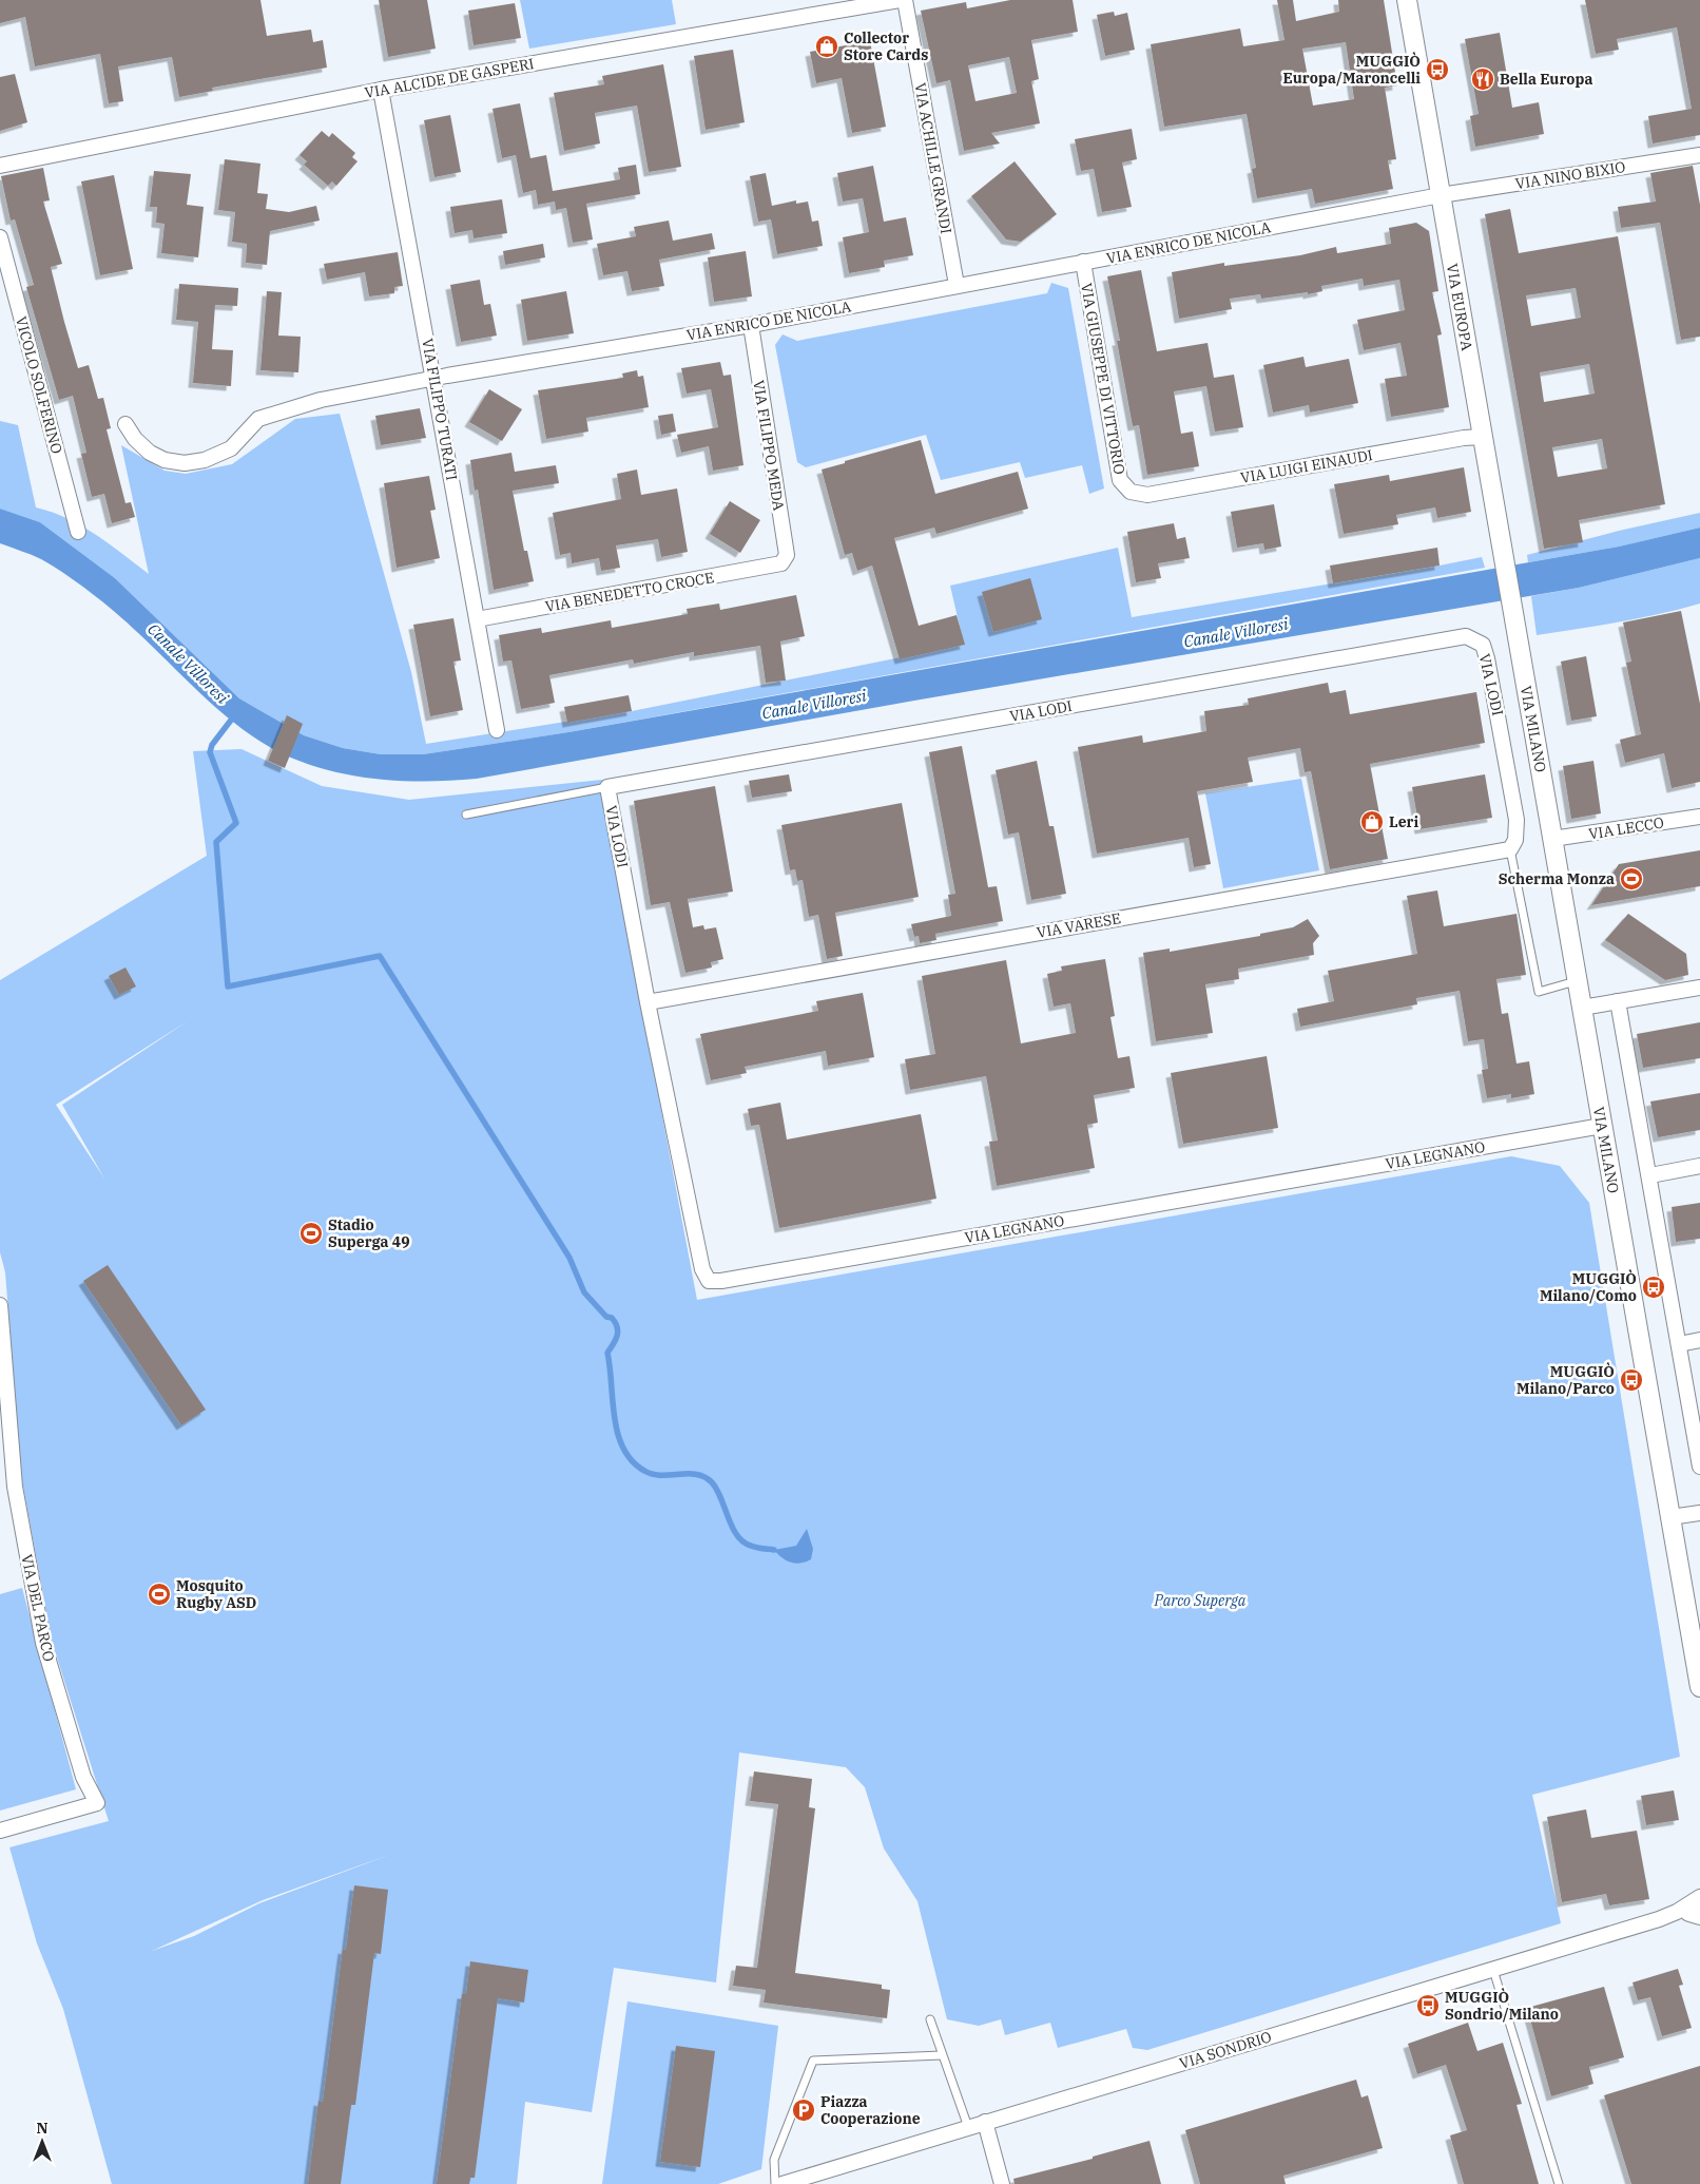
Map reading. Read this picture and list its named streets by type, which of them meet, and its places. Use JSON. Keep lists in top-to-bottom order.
{
  "streets": {
    "street": [
      "VIA ALCIDE DE GASPERI",
      "VIA ACHILLE GRANDI",
      "VIA NINO BIXIO",
      "VIA ENRICO DE NICOLA",
      "VIA EUROPA",
      "VIA GIUSEPPE DI VITTORIO",
      "VICOLO SOLFERINO",
      "VIA FILIPPO TURATI",
      "VIA FILIPPO MEDA",
      "VIA LUIGI EINAUDI",
      "VIA BENEDETTO CROCE",
      "VIA LODI",
      "VIA MILANO",
      "VIA LECCO",
      "VIA VARESE",
      "VIA LEGNANO",
      "VIA DEL PARCO",
      "VIA SONDRIO"
    ]
  },
  "crossings": [
    ["VIA ALCIDE DE GASPERI", "VIA FILIPPO TURATI"],
    ["VIA ACHILLE GRANDI", "VIA ENRICO DE NICOLA"],
    ["VIA NINO BIXIO", "VIA ENRICO DE NICOLA"],
    ["VIA NINO BIXIO", "VIA EUROPA"],
    ["VIA ENRICO DE NICOLA", "VIA EUROPA"],
    ["VIA ENRICO DE NICOLA", "VIA GIUSEPPE DI VITTORIO"],
    ["VIA ENRICO DE NICOLA", "VIA FILIPPO TURATI"],
    ["VIA ENRICO DE NICOLA", "VIA FILIPPO MEDA"],
    ["VIA EUROPA", "VIA LUIGI EINAUDI"],
    ["VIA EUROPA", "VIA MILANO"],
    ["VIA GIUSEPPE DI VITTORIO", "VIA LUIGI EINAUDI"],
    ["VIA FILIPPO TURATI", "VIA BENEDETTO CROCE"],
    ["VIA FILIPPO MEDA", "VIA BENEDETTO CROCE"],
    ["VIA LODI", "VIA VARESE"],
    ["VIA LODI", "VIA LEGNANO"],
    ["VIA MILANO", "VIA LECCO"],
    ["VIA MILANO", "VIA LEGNANO"],
    ["VIA VARESE", "VIA LEGNANO"]
  ],
  "water": ["Canale Villoresi"],
  "parks": ["Parco Superga"],
  "places": {
    "shop": ["Collector Store Cards", "Leri"],
    "bus stop": [
      "MUGGIÒ Europa/Maroncelli",
      "MUGGIÒ Milano/Como",
      "MUGGIÒ Milano/Parco",
      "MUGGIÒ Sondrio/Milano"
    ],
    "restaurant": ["Bella Europa"],
    "sports": ["Scherma Monza", "Stadio Superga 49", "Mosquito Rugby ASD"],
    "parking": ["Piazza Cooperazione"]
  },
  "north": "top"
}
